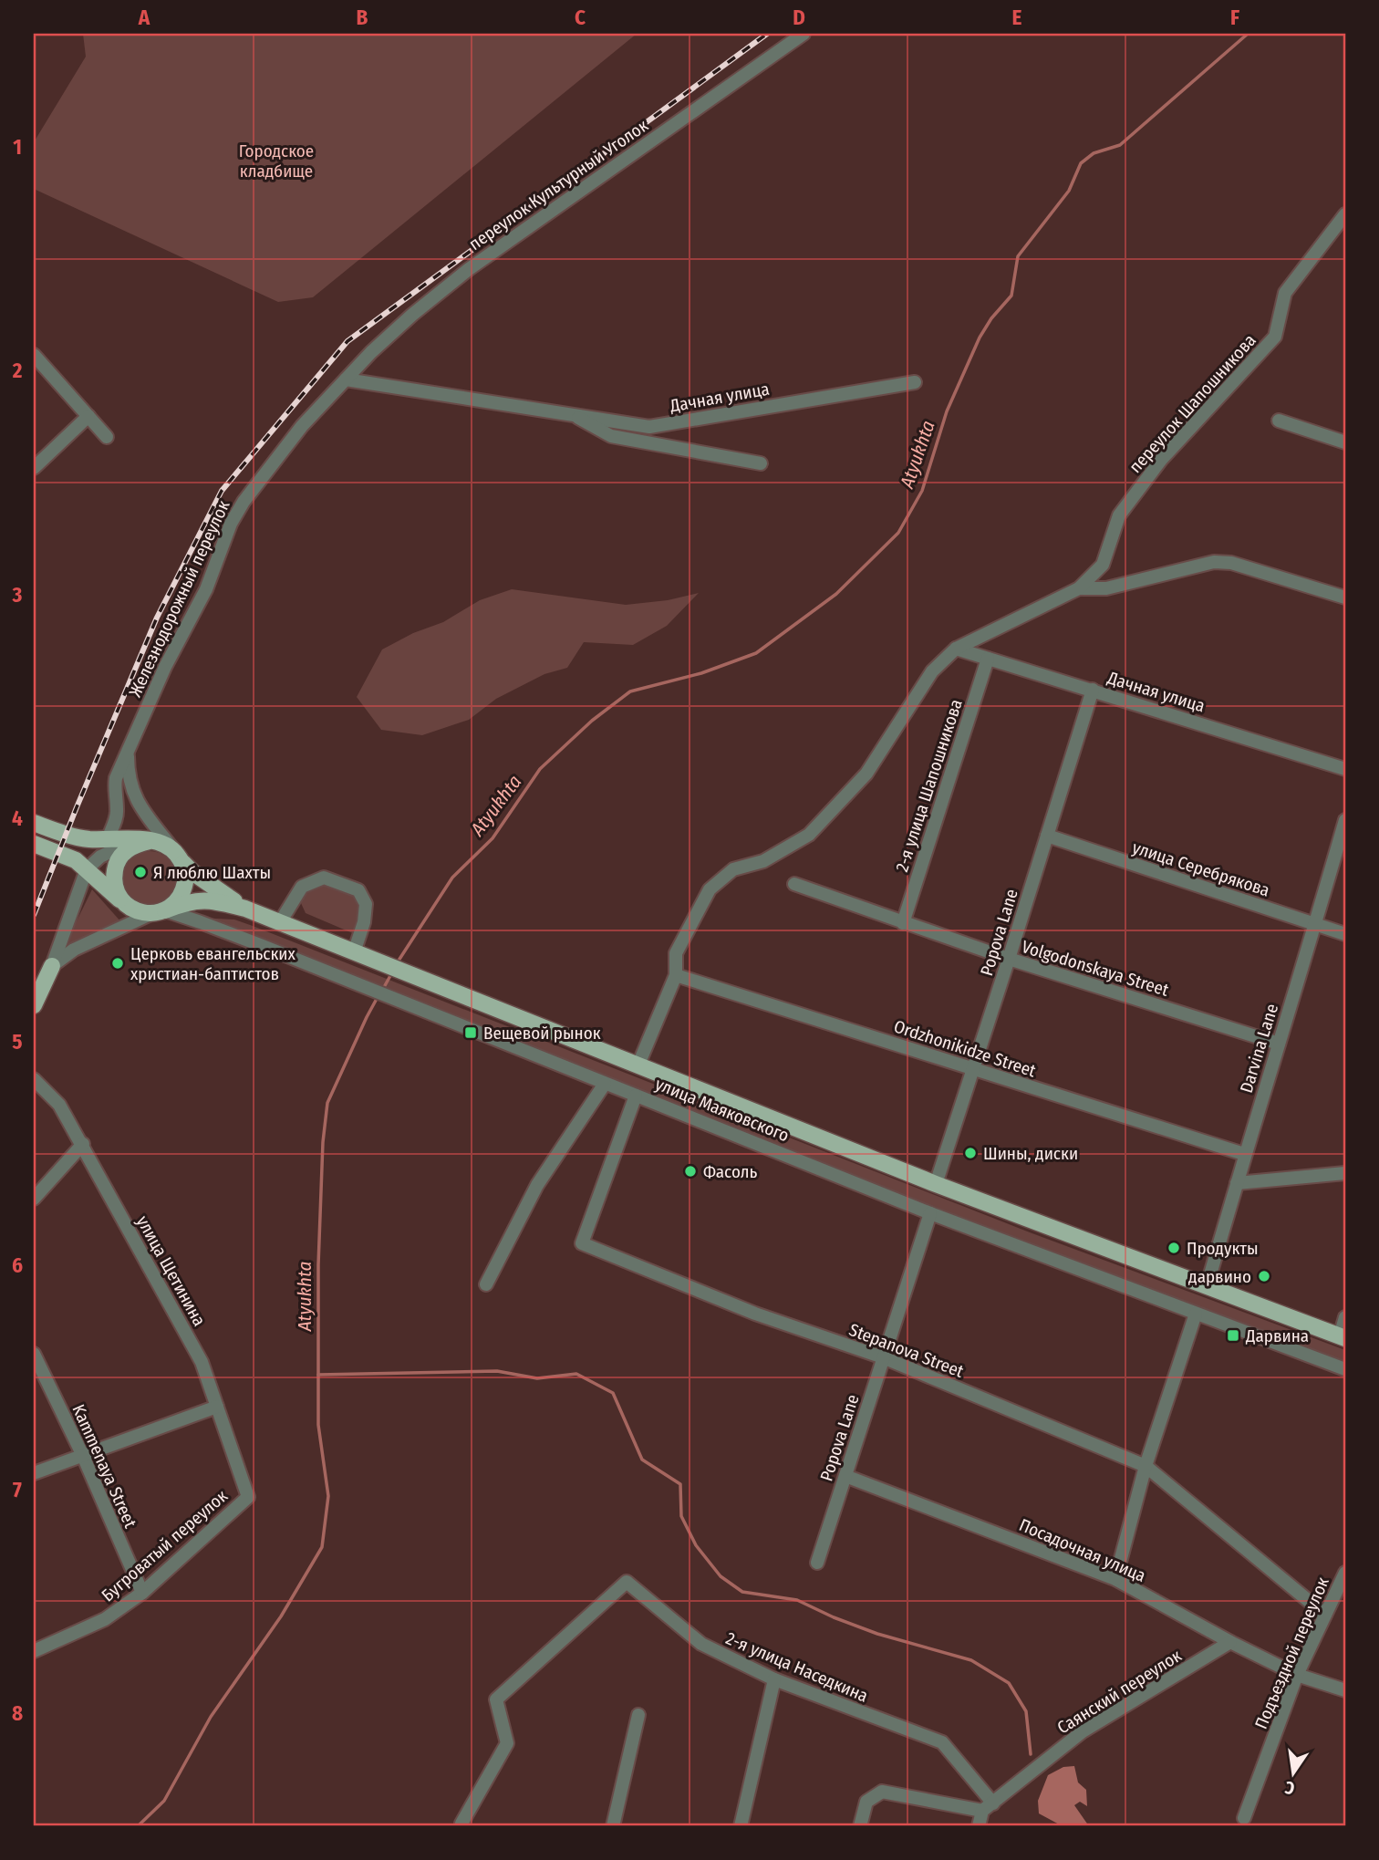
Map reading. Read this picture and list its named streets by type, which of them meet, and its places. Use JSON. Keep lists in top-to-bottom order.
{
  "streets": {
    "main road": ["улица Маяковского"],
    "street": [
      "переулок Культурный Уголок",
      "Дачная улица",
      "переулок Шапошникова",
      "Железнодорожный переулок",
      "2-я улица Шапошникова",
      "улица Серебрякова",
      "Popova Lane",
      "Volgodonskaya Street",
      "Ordzhonikidze Street",
      "Darvina Lane",
      "улица Щетинина",
      "Stepanova Street",
      "Kammenaya Street",
      "Бугроватый переулок",
      "Посадочная улица",
      "Подъездной переулок",
      "2-я улица Наседкина",
      "Саянский переулок"
    ]
  },
  "crossings": [
    ["переулок Культурный Уголок", "Дачная улица"],
    ["переулок Культурный Уголок", "Железнодорожный переулок"],
    ["Дачная улица", "переулок Шапошникова"],
    ["Дачная улица", "Железнодорожный переулок"],
    ["Дачная улица", "2-я улица Шапошникова"],
    ["Дачная улица", "Popova Lane"],
    ["переулок Шапошникова", "Ordzhonikidze Street"],
    ["переулок Шапошникова", "улица Маяковского"],
    ["2-я улица Шапошникова", "Volgodonskaya Street"],
    ["улица Серебрякова", "Popova Lane"],
    ["улица Серебрякова", "Darvina Lane"],
    ["Popova Lane", "Volgodonskaya Street"],
    ["Popova Lane", "Ordzhonikidze Street"],
    ["Popova Lane", "улица Маяковского"],
    ["Popova Lane", "Stepanova Street"],
    ["Popova Lane", "Посадочная улица"],
    ["Volgodonskaya Street", "Darvina Lane"],
    ["Ordzhonikidze Street", "Darvina Lane"],
    ["Darvina Lane", "улица Маяковского"],
    ["улица Маяковского", "Stepanova Street"],
    ["улица Щетинина", "Бугроватый переулок"],
    ["Stepanova Street", "Подъездной переулок"],
    ["Kammenaya Street", "Бугроватый переулок"],
    ["Посадочная улица", "Подъездной переулок"],
    ["Посадочная улица", "Саянский переулок"],
    ["2-я улица Наседкина", "Саянский переулок"]
  ],
  "water": ["Atyukhta"],
  "parks": ["Городское кладбище"],
  "places": {
    "other": [
      "Я люблю Шахты",
      "Церковь евангельских христиан-баптистов",
      "Шины, диски",
      "Фасоль",
      "Продукты",
      "дарвино"
    ],
    "transit": ["Вещевой рынок", "Дарвина"]
  },
  "north": "bottom",
  "grid": {
    "columns": [
      "A",
      "B",
      "C",
      "D",
      "E",
      "F"
    ],
    "rows": [
      "1",
      "2",
      "3",
      "4",
      "5",
      "6",
      "7",
      "8"
    ]
  }
}
